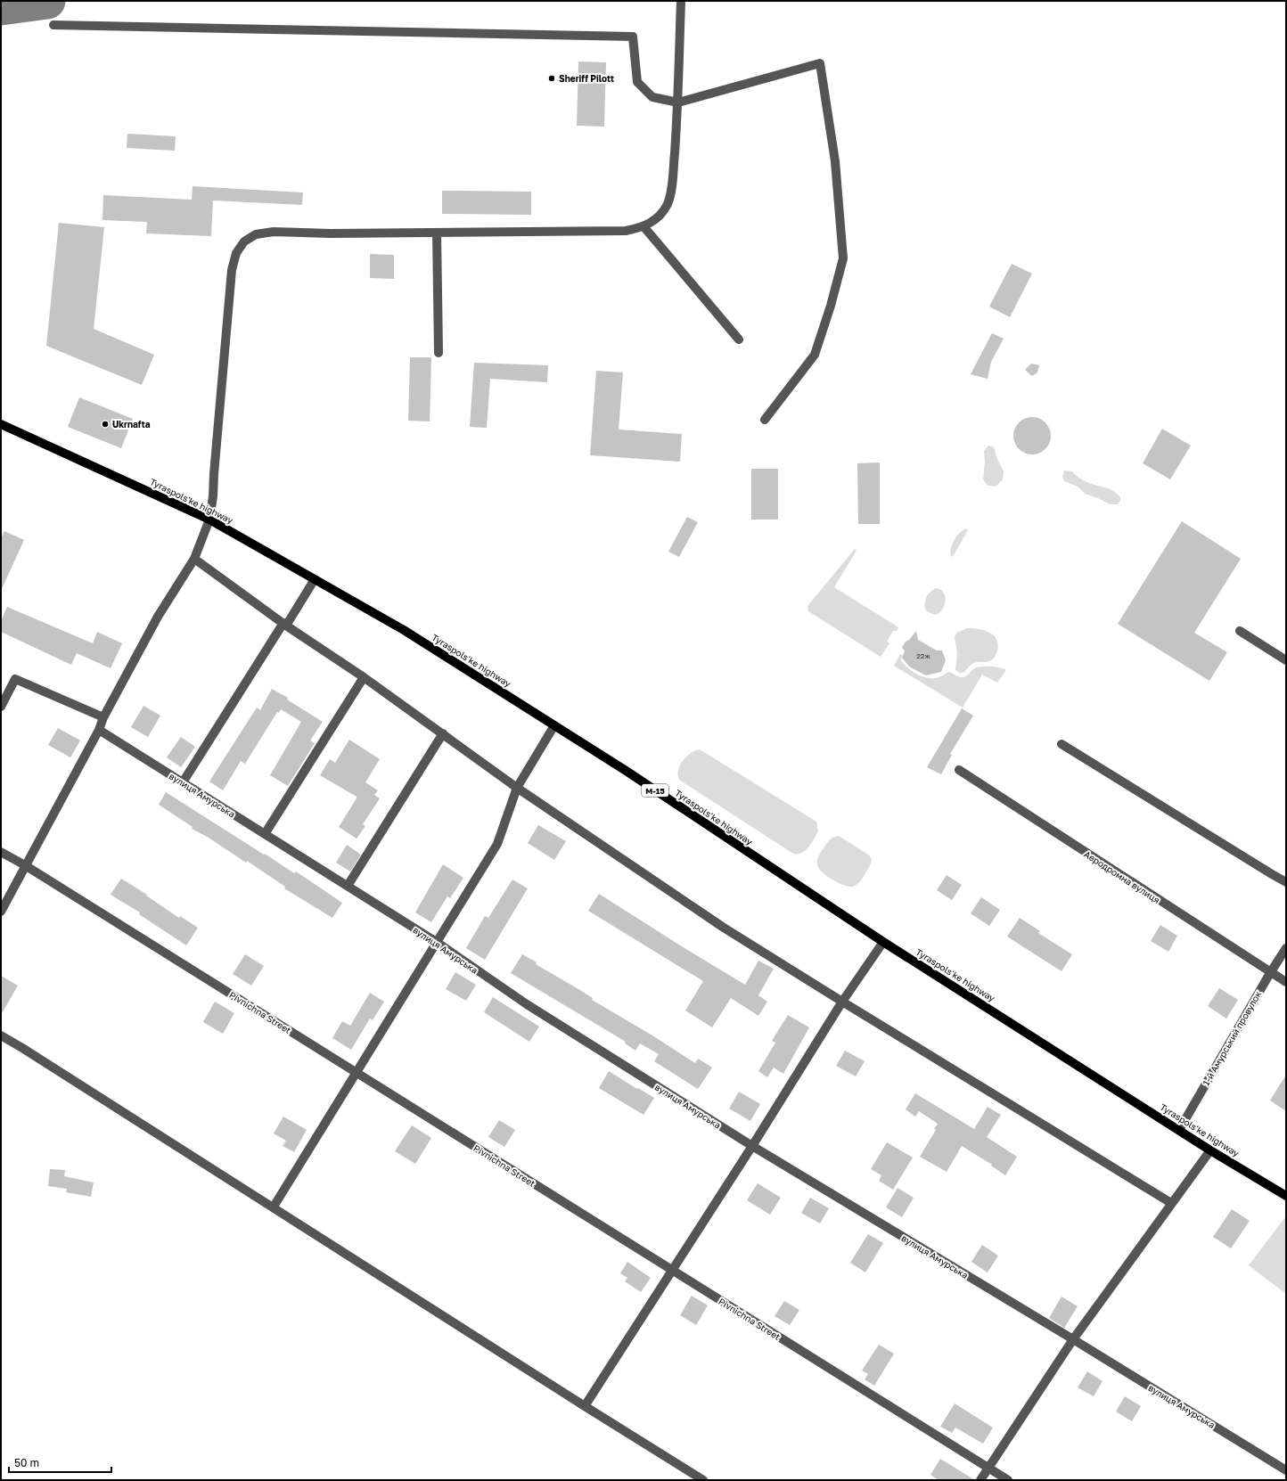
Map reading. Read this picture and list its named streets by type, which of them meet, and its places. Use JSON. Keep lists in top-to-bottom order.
{
  "streets": {
    "main road": ["Tyraspols'ke highway", "М-15"],
    "street": [
      "вулиця Амурська",
      "Аеродромна вулиця",
      "Pivnichna Street",
      "1-й Амурський провулок"
    ]
  },
  "crossings": [
    ["Tyraspols'ke highway", "1-й Амурський провулок"],
    ["Аеродромна вулиця", "1-й Амурський провулок"]
  ],
  "places": ["Sheriff Pilott", "Ukrnafta"],
  "house_numbers": ["22ж"],
  "scale_bar": "50 m"
}
